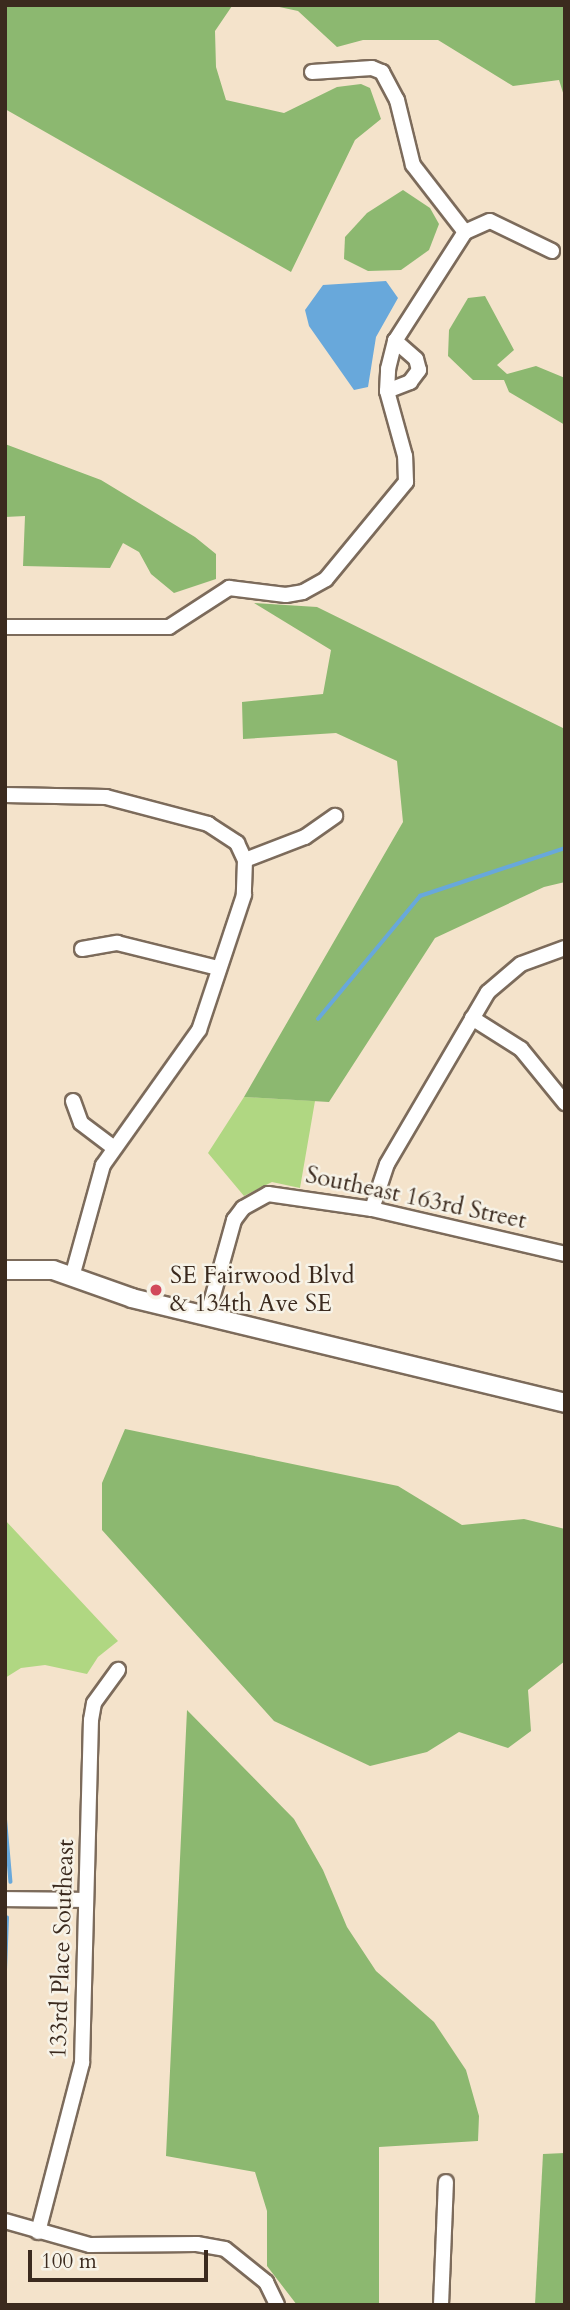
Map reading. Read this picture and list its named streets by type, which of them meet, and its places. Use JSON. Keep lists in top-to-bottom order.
{
  "streets": {
    "street": ["Southeast 163rd Street", "133rd Place Southeast"]
  },
  "places": ["SE Fairwood Blvd & 134th Ave SE"],
  "scale_bar": "100 m"
}
